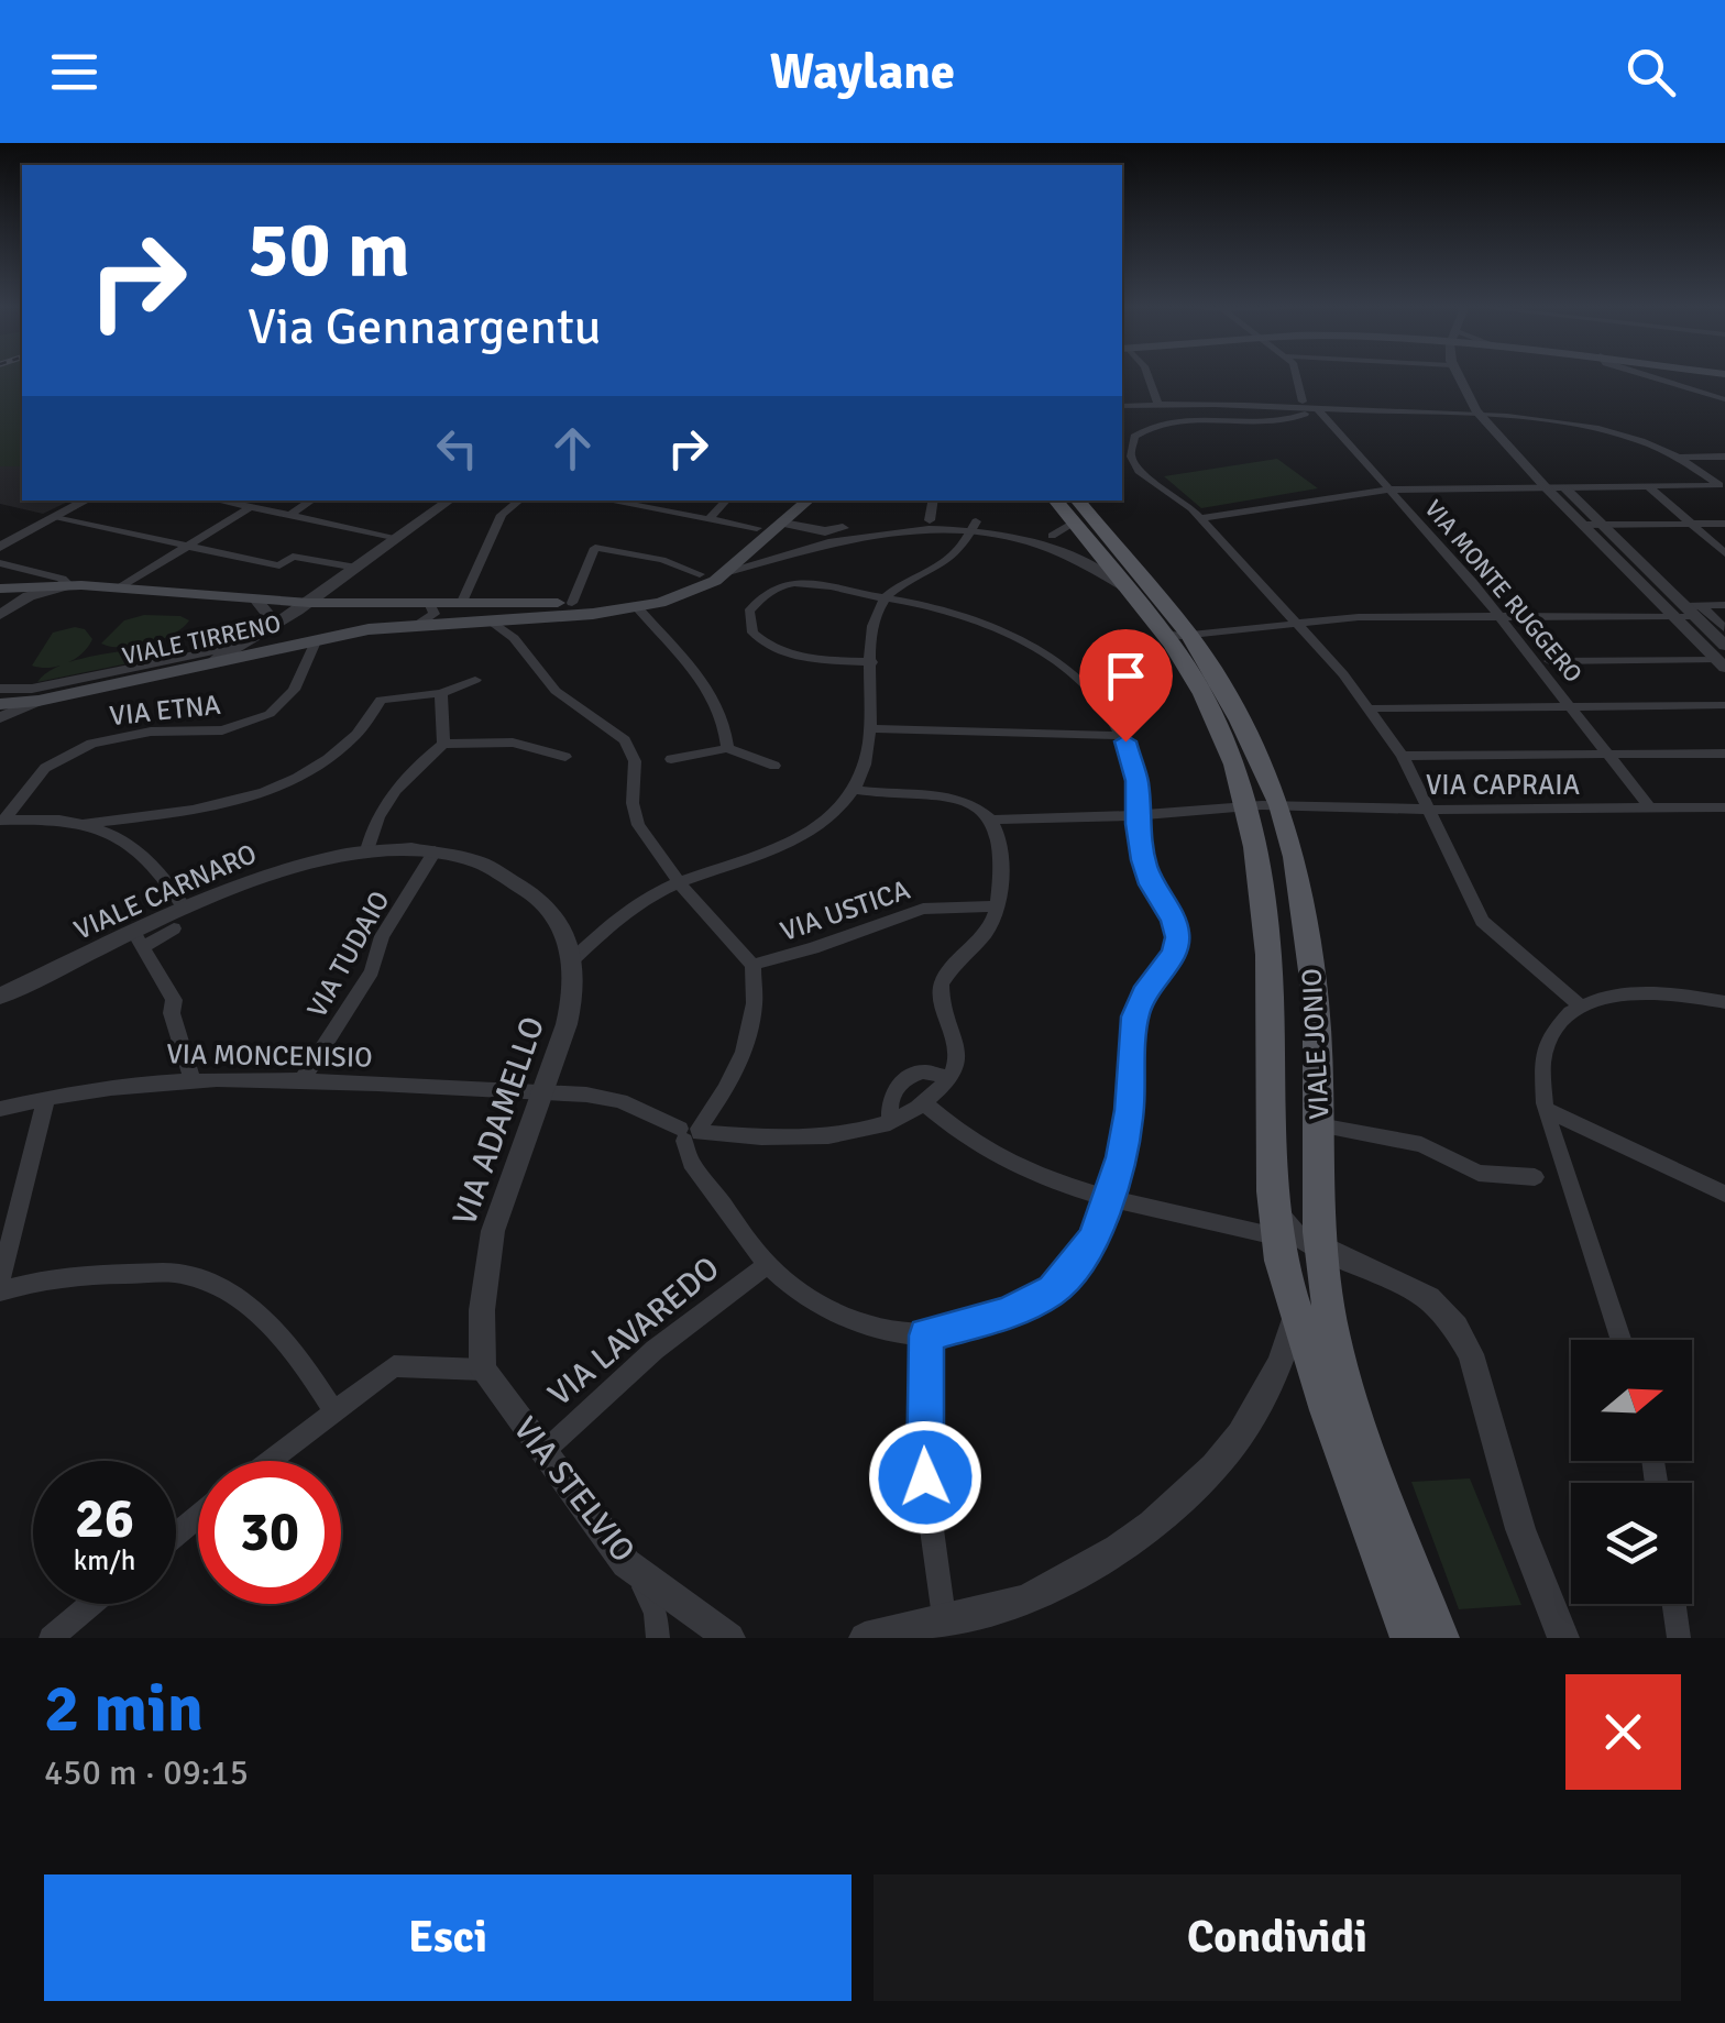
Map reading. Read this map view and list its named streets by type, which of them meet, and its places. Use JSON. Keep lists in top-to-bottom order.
{
  "streets": {
    "main road": ["VIALE TIRRENO", "VIALE JONIO"],
    "street": [
      "VIA MONTE RUGGERO",
      "VIA ETNA",
      "VIA CAPRAIA",
      "VIALE CARNARO",
      "VIA USTICA",
      "VIA TUDAIO",
      "VIA MONCENISIO",
      "VIA ADAMELLO",
      "VIA LAVAREDO",
      "VIA STELVIO"
    ]
  },
  "crossings": [
    ["VIA MONTE RUGGERO", "VIA CAPRAIA"],
    ["VIALE TIRRENO", "VIA ETNA"],
    ["VIA CAPRAIA", "VIALE JONIO"],
    ["VIALE CARNARO", "VIA TUDAIO"],
    ["VIALE CARNARO", "VIA ADAMELLO"],
    ["VIA TUDAIO", "VIA MONCENISIO"],
    ["VIA MONCENISIO", "VIA ADAMELLO"],
    ["VIA ADAMELLO", "VIA STELVIO"],
    ["VIA LAVAREDO", "VIA STELVIO"]
  ],
  "north": "right",
  "page": {
    "header": "Waylane",
    "turn": ["50 m", "Via Gennargentu"],
    "speed": "26 km/h",
    "limit": "30",
    "heading": ["2 min", "450 m · 09:15"],
    "buttons": ["Esci", "Condividi"]
  }
}
